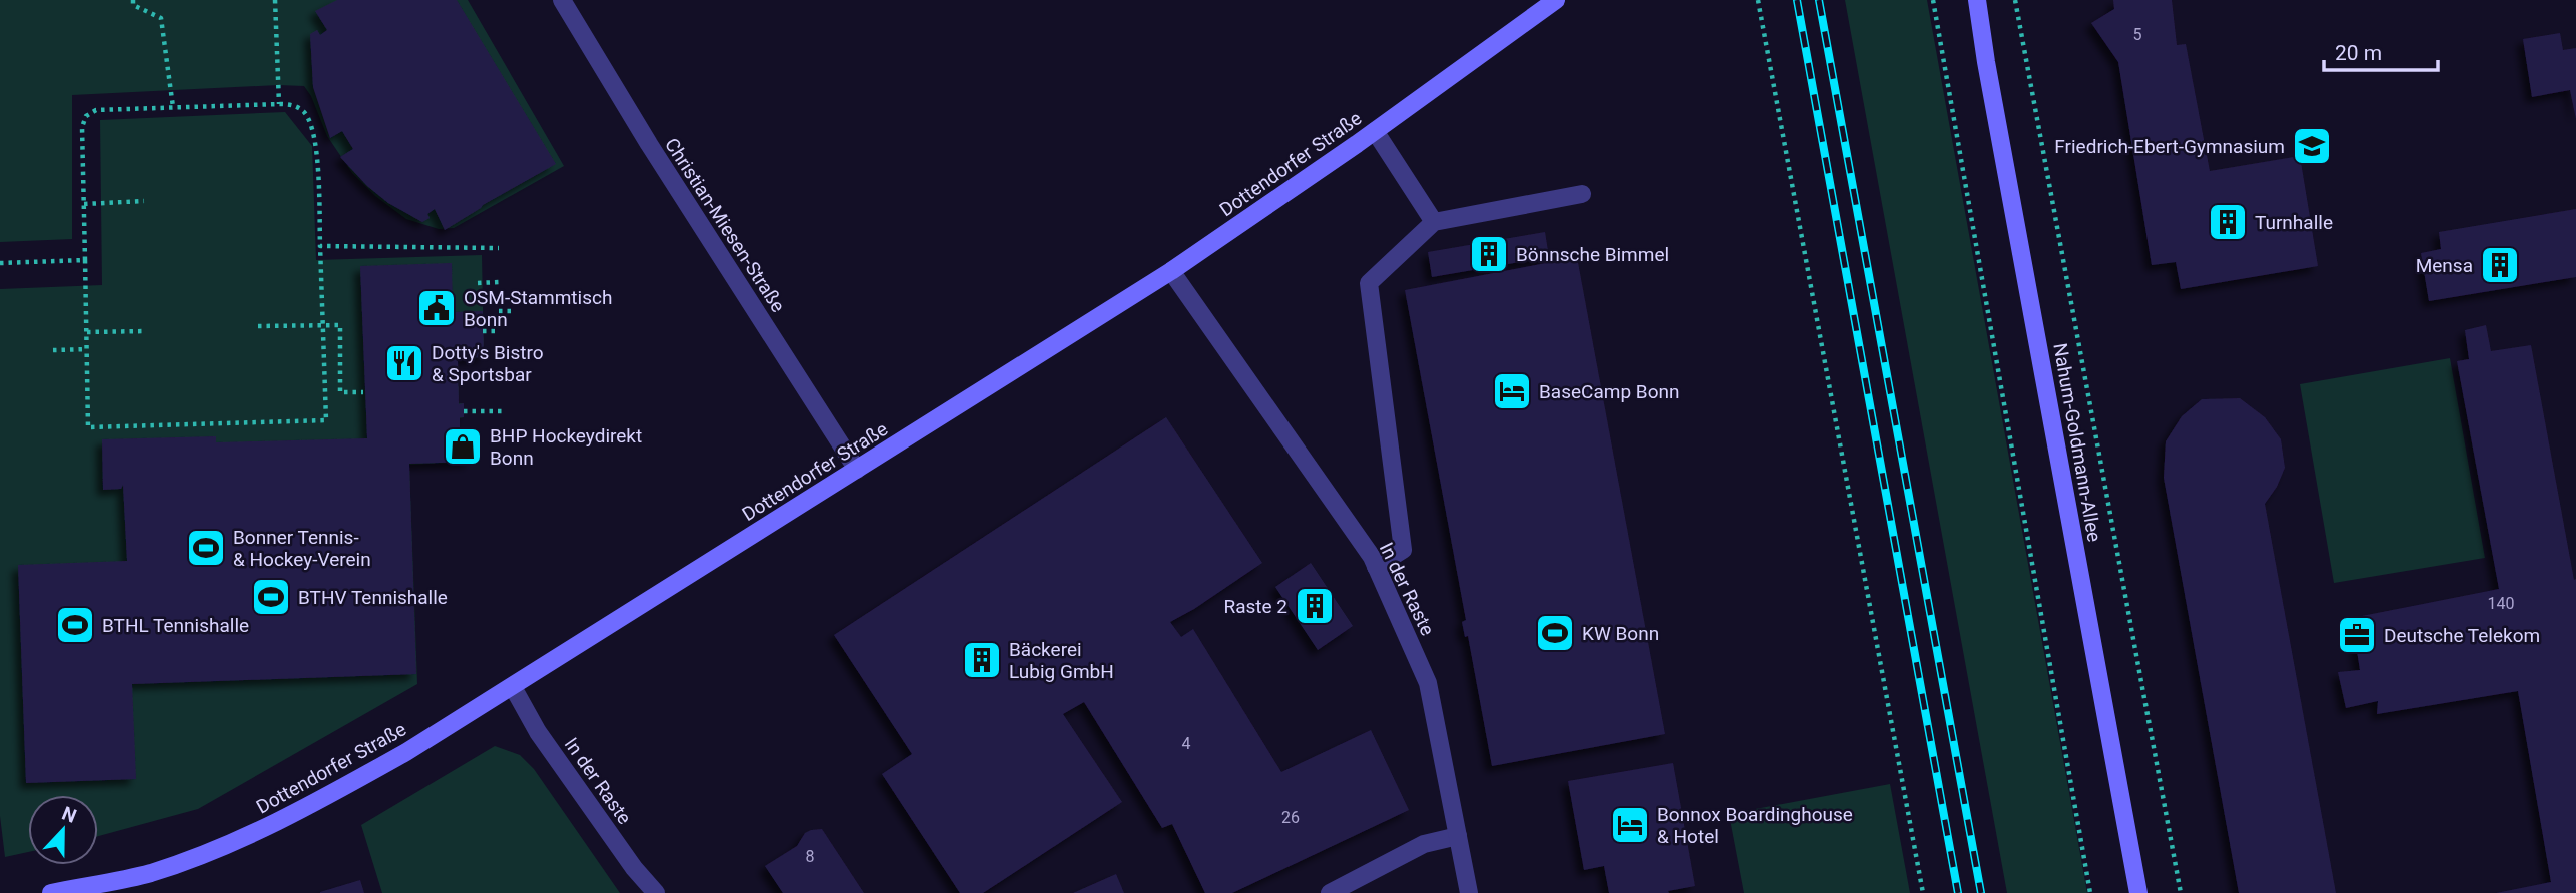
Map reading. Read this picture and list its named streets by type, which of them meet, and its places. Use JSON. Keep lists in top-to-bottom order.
{
  "streets": {
    "main road": ["Dottendorfer Straße", "Nahum-Goldmann-Allee"],
    "street": ["Christian-Miesen-Straße", "In der Raste"]
  },
  "crossings": [
    ["Dottendorfer Straße", "Christian-Miesen-Straße"],
    ["Dottendorfer Straße", "In der Raste"]
  ],
  "places": {
    "school or university": ["Friedrich-Ebert-Gymnasium"],
    "building": [
      "Turnhalle",
      "Bönnsche Bimmel",
      "Mensa",
      "Raste 2",
      "Bäckerei Lubig GmbH"
    ],
    "public building": ["OSM-Stammtisch Bonn"],
    "restaurant": ["Dotty's Bistro & Sportsbar"],
    "hotel": ["BaseCamp Bonn", "Bonnox Boardinghouse & Hotel"],
    "shop": ["BHP Hockeydirekt Bonn"],
    "sports": [
      "Bonner Tennis- & Hockey-Verein",
      "BTHV Tennishalle",
      "BTHL Tennishalle",
      "KW Bonn"
    ],
    "office": ["Deutsche Telekom"]
  },
  "house_numbers": [
    "5",
    "140",
    "4",
    "26",
    "8"
  ],
  "scale_bar": "20 m",
  "north": "top"
}
